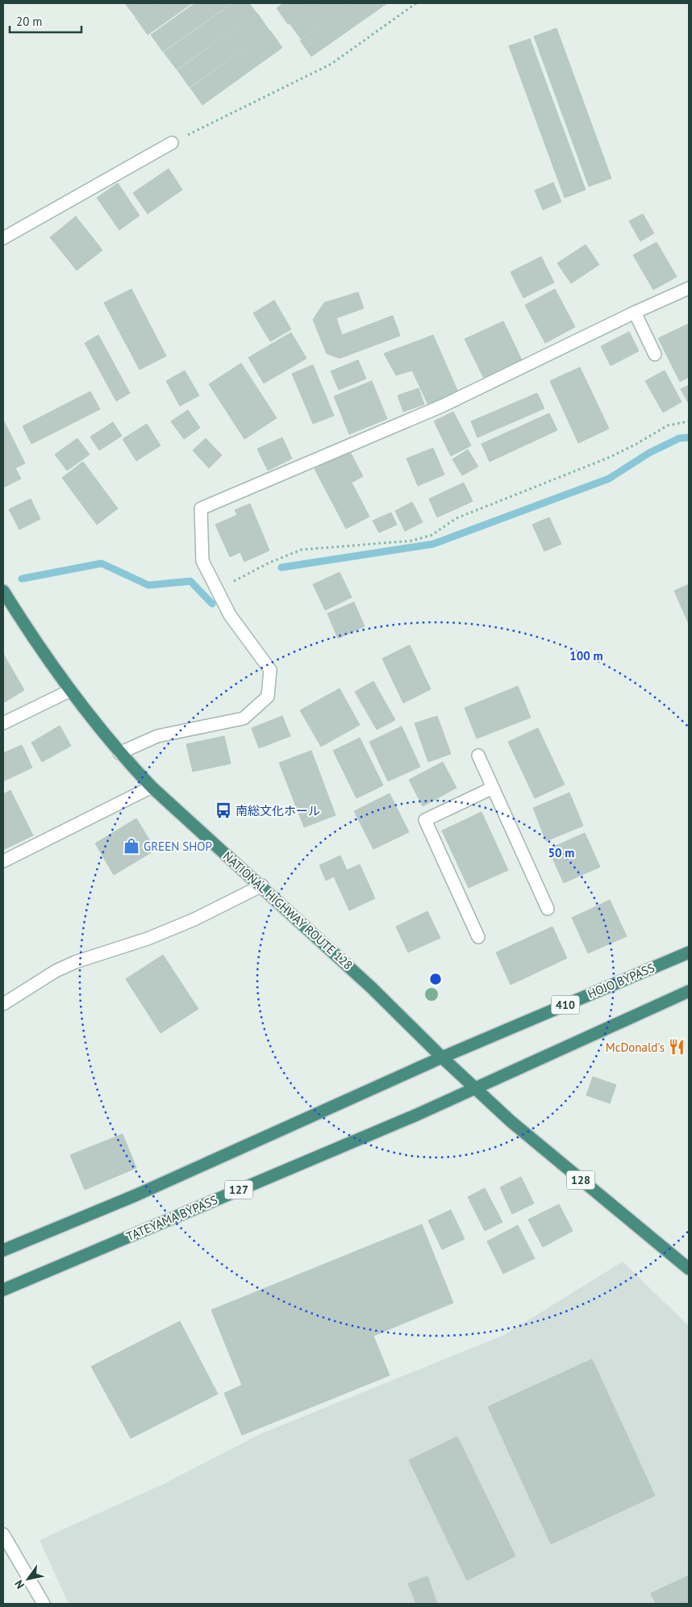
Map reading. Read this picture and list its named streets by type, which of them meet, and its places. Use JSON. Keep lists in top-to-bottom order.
{
  "streets": {
    "highway": [
      "NATIONAL HIGHWAY ROUTE 128",
      "HOJO BYPASS",
      "410",
      "128",
      "127",
      "TATEYAMA BYPASS"
    ]
  },
  "crossings": [
    ["NATIONAL HIGHWAY ROUTE 128", "HOJO BYPASS"],
    ["NATIONAL HIGHWAY ROUTE 128", "128"],
    ["HOJO BYPASS", "128"],
    ["128", "TATEYAMA BYPASS"]
  ],
  "places": {
    "bus stop": ["南総文化ホール"],
    "shop": ["GREEN SHOP"],
    "restaurant": ["McDonald's"]
  },
  "scale_bar": "20 m",
  "north": "bottom left",
  "rings": ["100 m", "50 m"]
}
